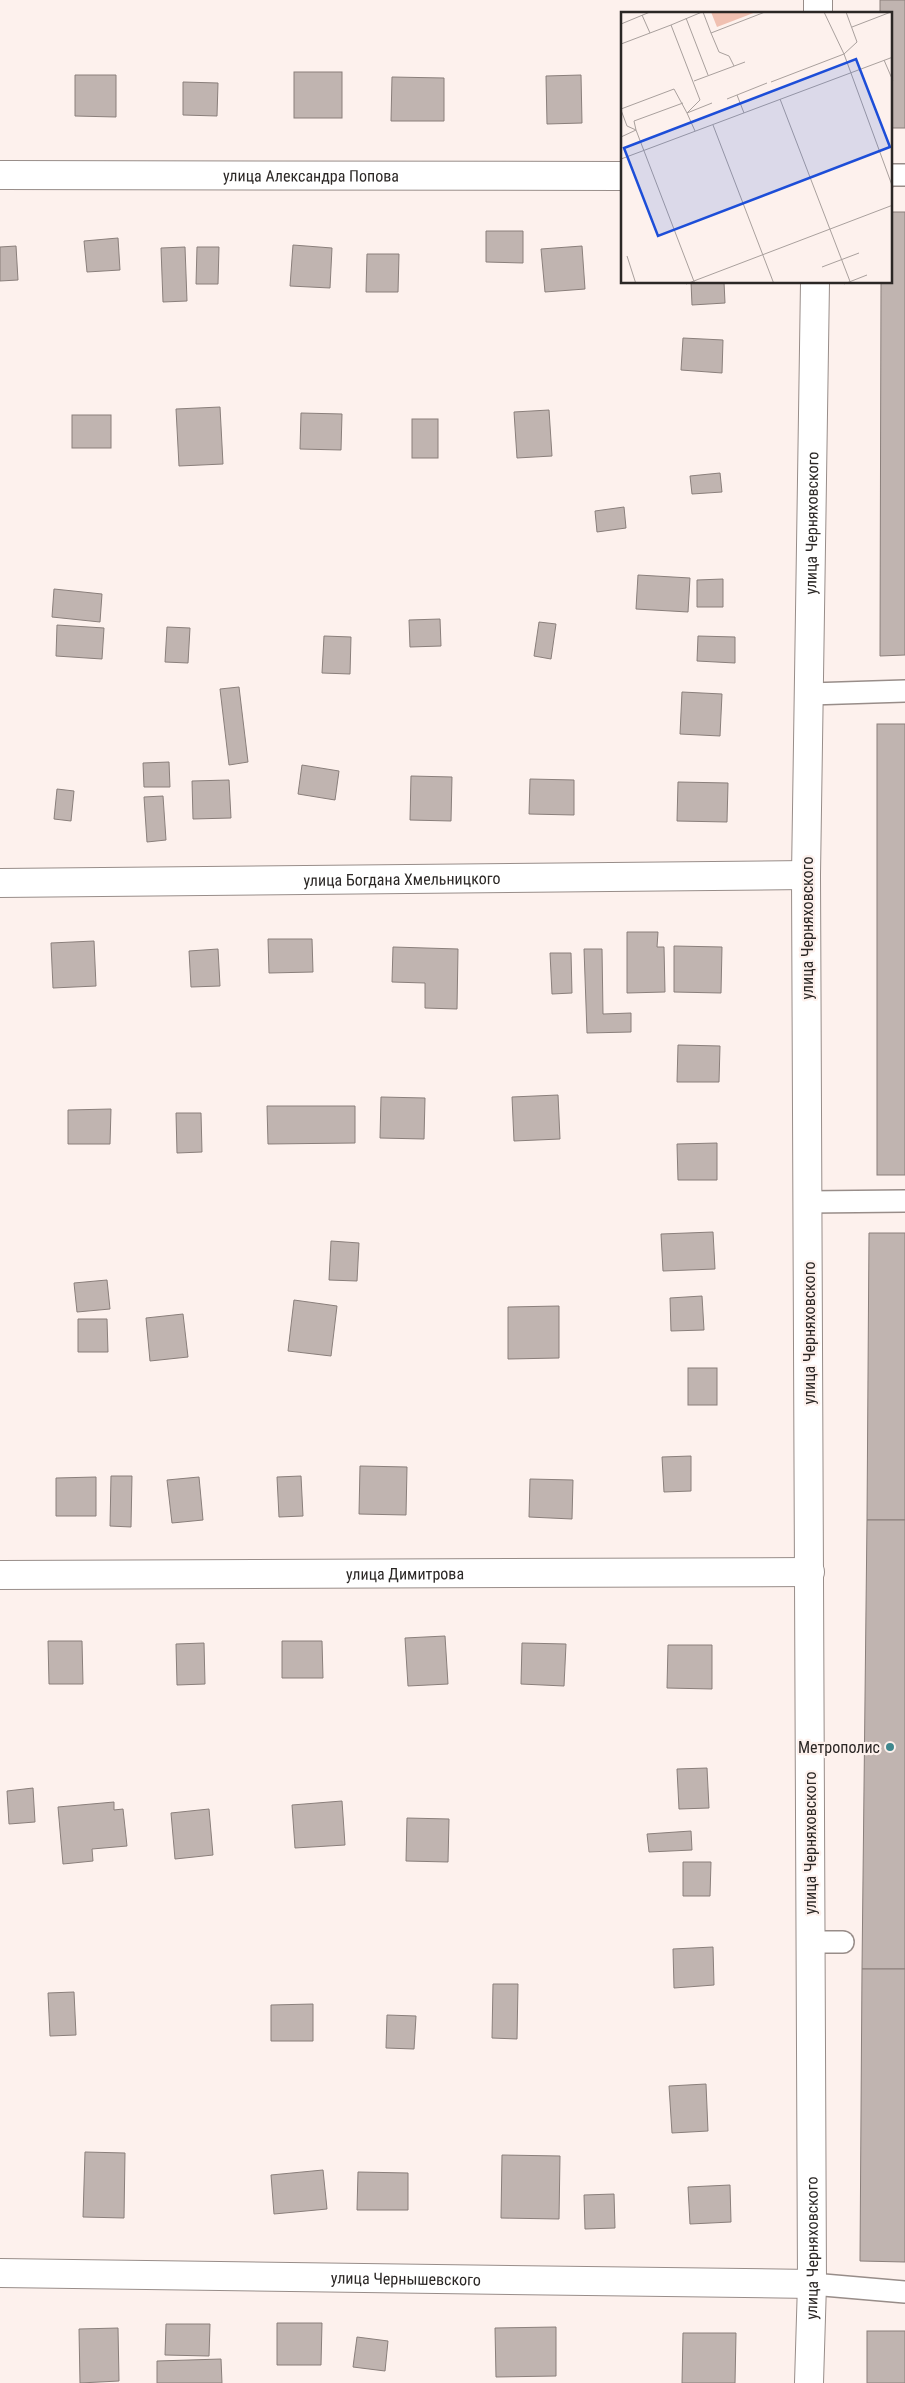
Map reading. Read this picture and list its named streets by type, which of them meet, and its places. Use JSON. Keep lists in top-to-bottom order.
{
  "streets": {
    "street": [
      "улица Александра Попова",
      "улица Черняховского",
      "улица Богдана Хмельницкого",
      "улица Димитрова",
      "улица Чернышевского"
    ]
  },
  "crossings": [
    ["улица Черняховского", "улица Богдана Хмельницкого"],
    ["улица Черняховского", "улица Димитрова"],
    ["улица Черняховского", "улица Чернышевского"]
  ],
  "places": ["Метрополис"]
}
